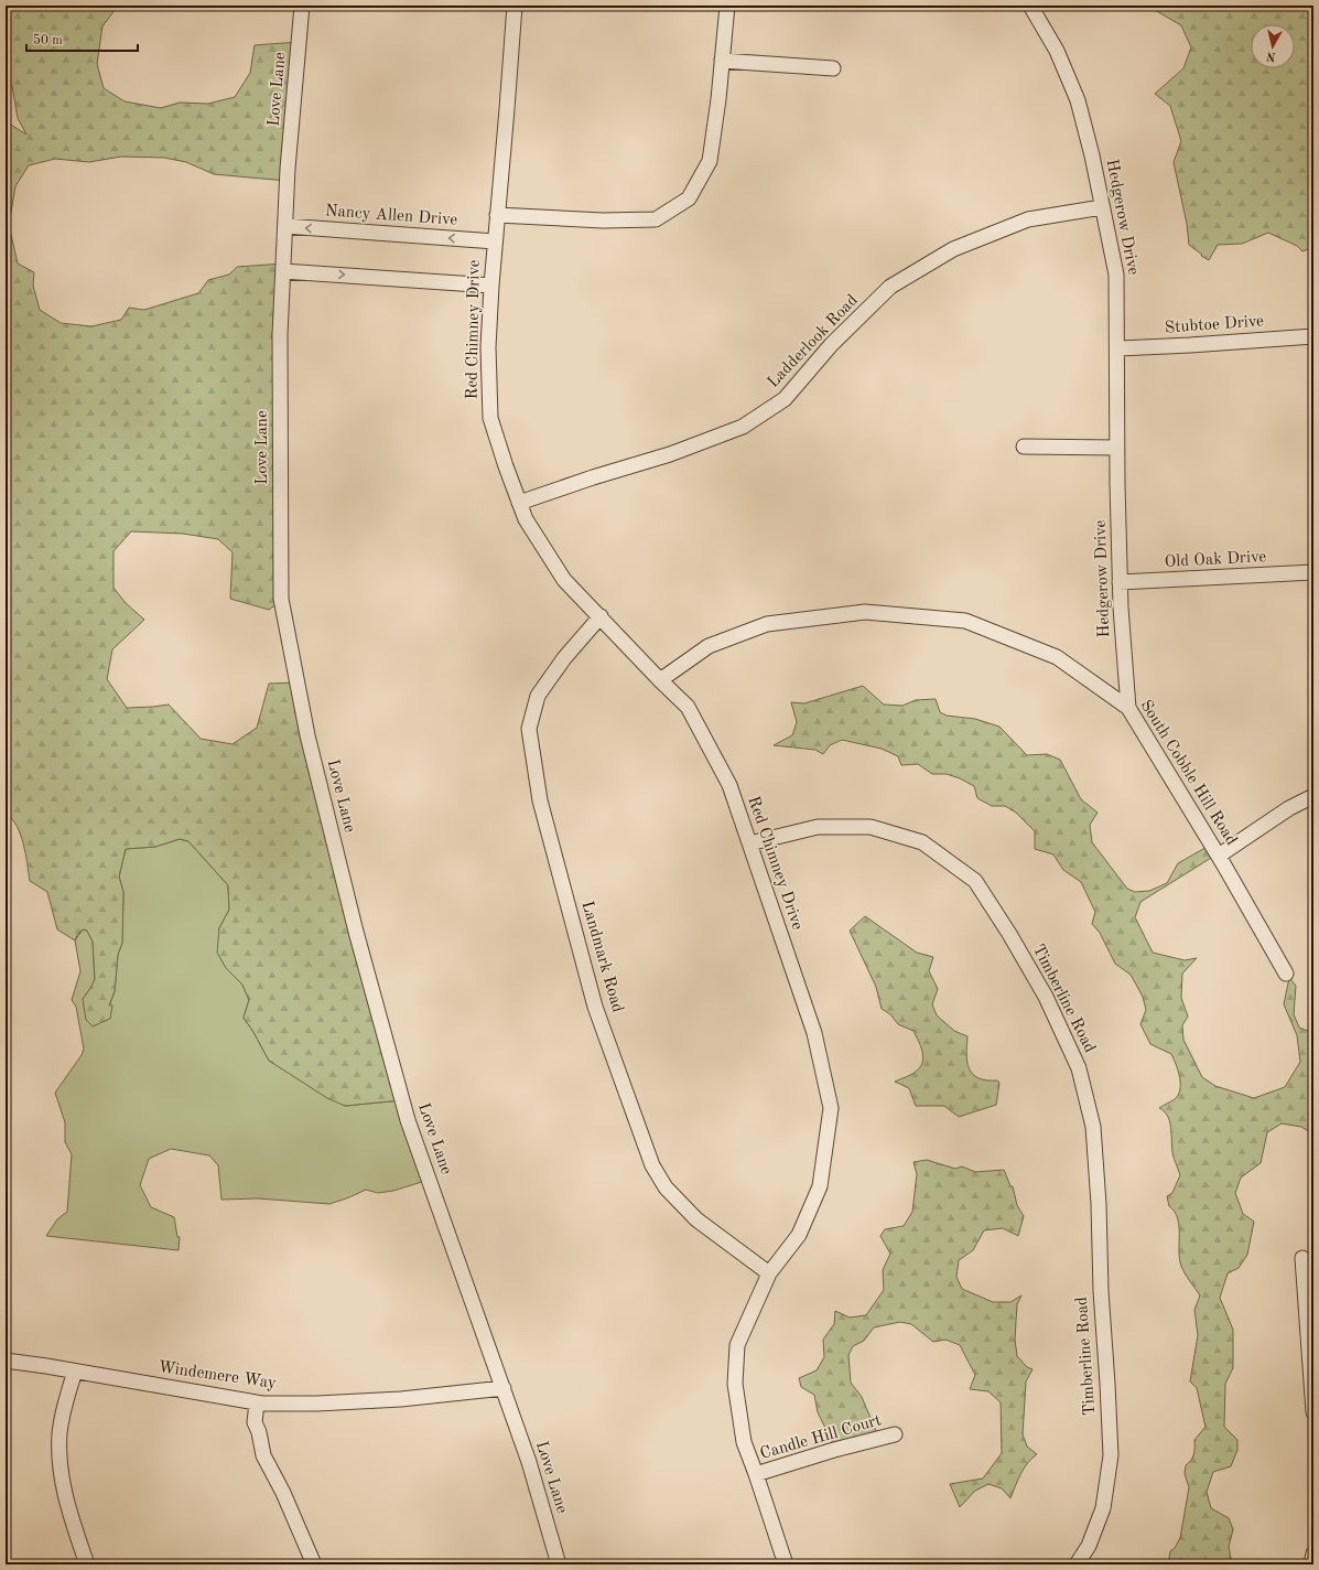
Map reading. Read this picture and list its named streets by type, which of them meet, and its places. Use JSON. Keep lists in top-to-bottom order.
{
  "streets": {
    "street": [
      "Love Lane",
      "Nancy Allen Drive",
      "Hedgerow Drive",
      "Stubtoe Drive",
      "Red Chimney Drive",
      "Ladderlook Road",
      "Old Oak Drive",
      "South Cobble Hill Road",
      "Landmark Road",
      "Timberline Road",
      "Windemere Way",
      "Candle Hill Court"
    ]
  },
  "crossings": [
    ["Love Lane", "Nancy Allen Drive"],
    ["Love Lane", "Windemere Way"],
    ["Nancy Allen Drive", "Red Chimney Drive"],
    ["Hedgerow Drive", "Stubtoe Drive"],
    ["Hedgerow Drive", "Ladderlook Road"],
    ["Hedgerow Drive", "Old Oak Drive"],
    ["Hedgerow Drive", "South Cobble Hill Road"],
    ["Red Chimney Drive", "Ladderlook Road"],
    ["Red Chimney Drive", "South Cobble Hill Road"],
    ["Red Chimney Drive", "Landmark Road"],
    ["Red Chimney Drive", "Timberline Road"],
    ["Red Chimney Drive", "Candle Hill Court"]
  ],
  "scale_bar": "50 m",
  "north": "bottom"
}
